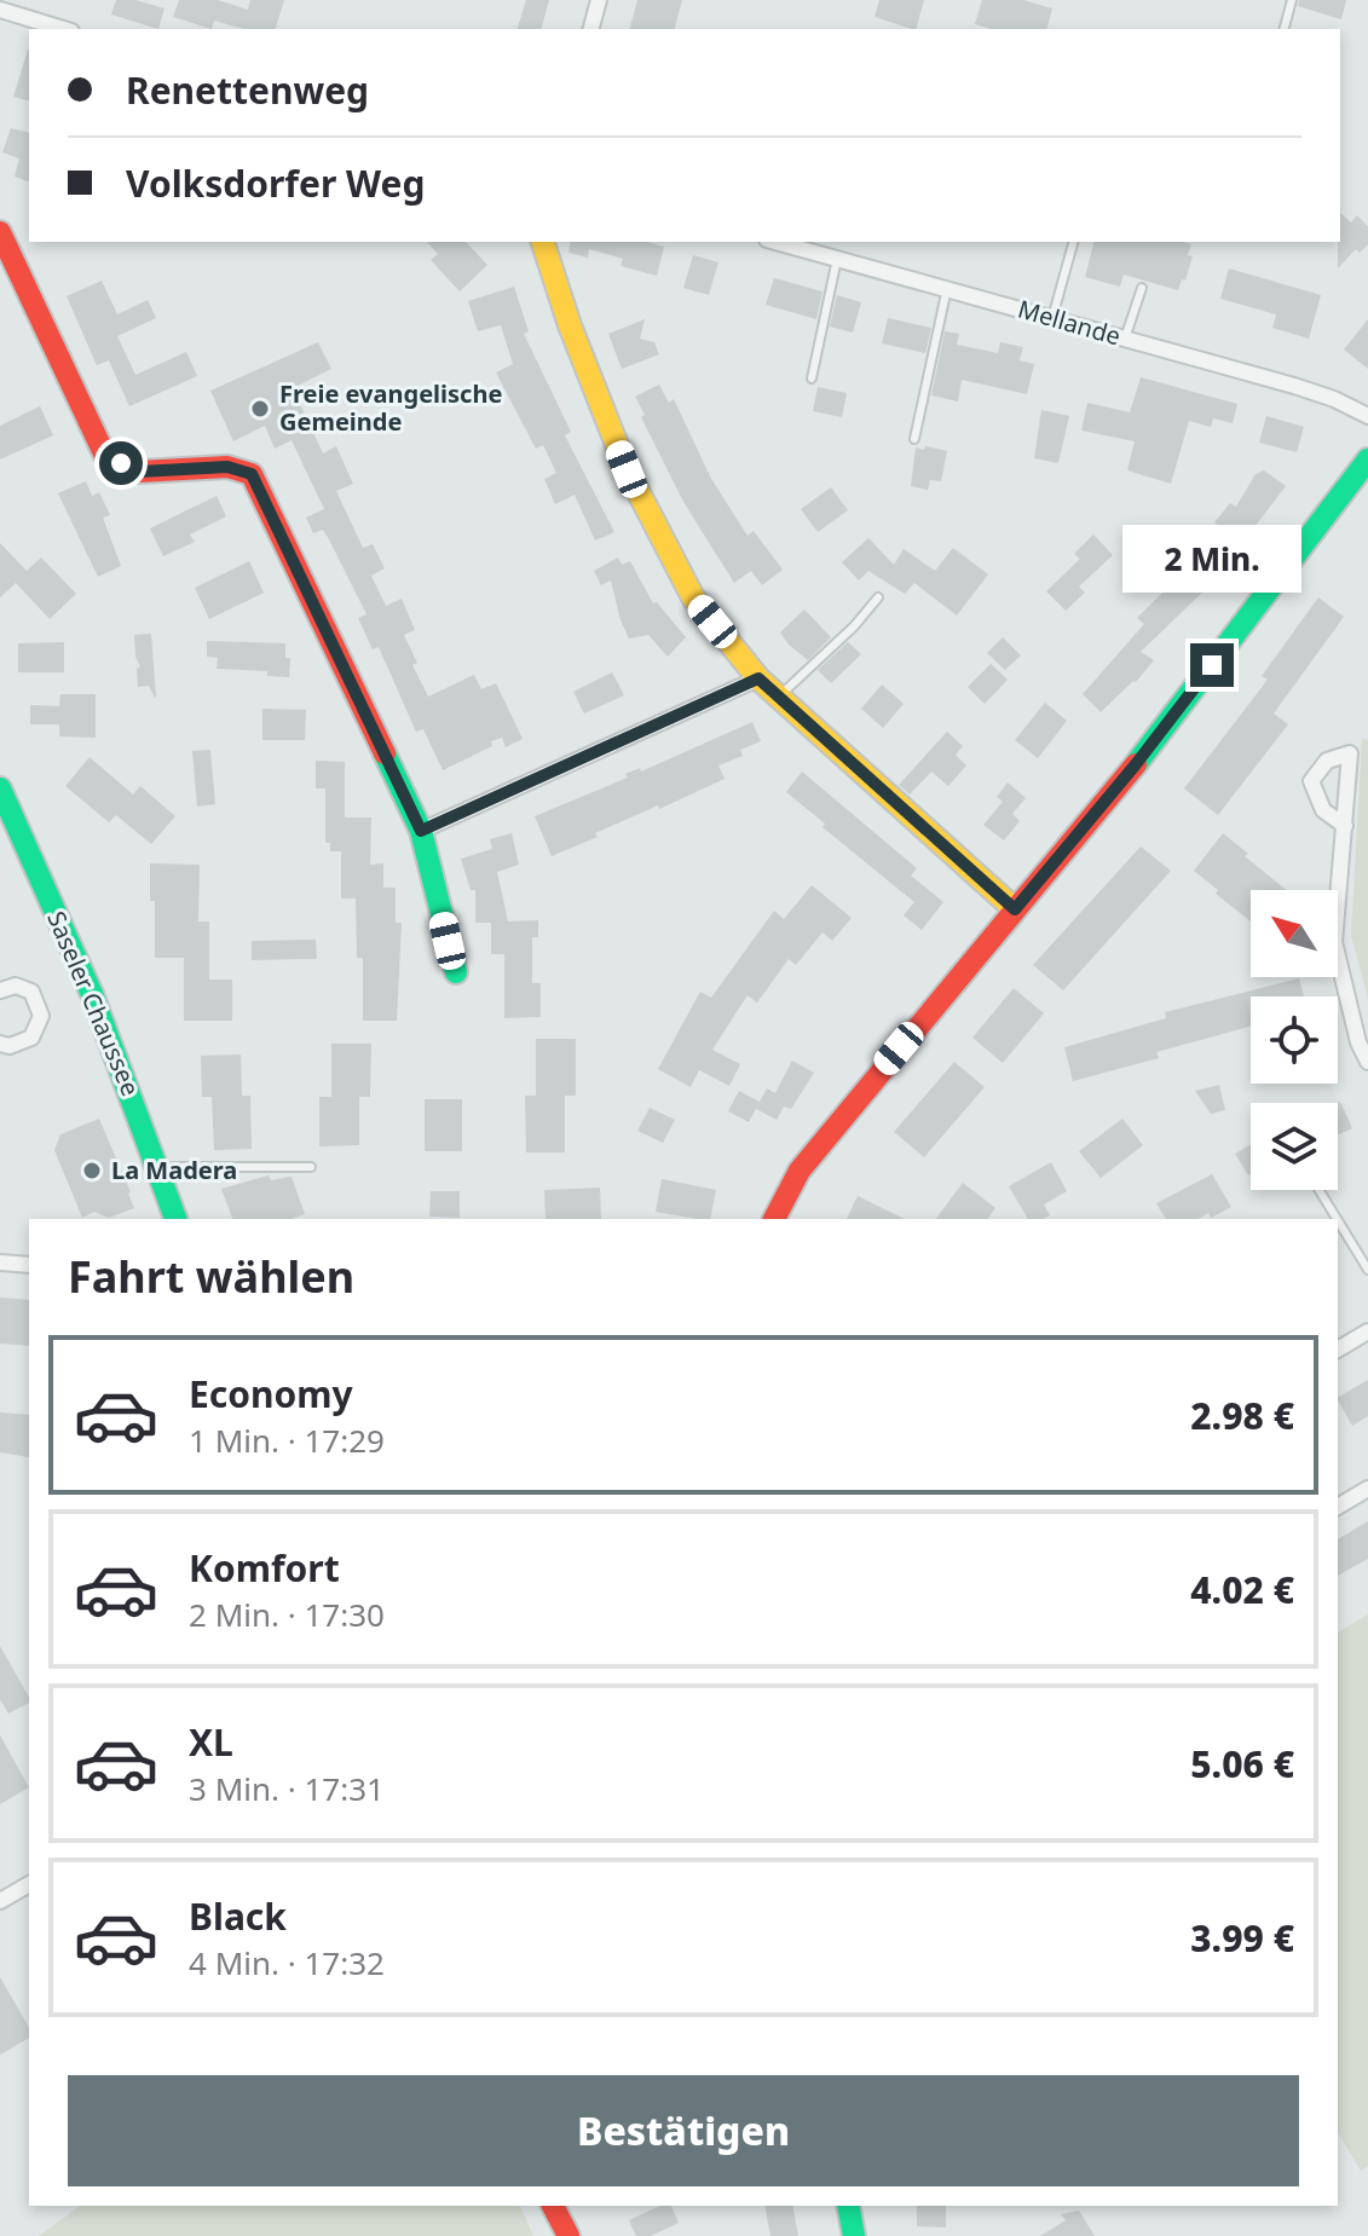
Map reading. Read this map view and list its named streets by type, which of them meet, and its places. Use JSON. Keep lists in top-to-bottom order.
{
  "streets": {
    "street": ["Mellande", "Saseler Chaussee"]
  },
  "places": ["Freie evangelische Gemeinde", "La Madera"],
  "north": "top left",
  "page": {
    "banner": ["Renettenweg", "Volksdorfer Weg"],
    "bubble": "2 Min.",
    "heading": "Fahrt wählen",
    "list": [
      {
        "name": "Economy",
        "note": "1 Min. · 17:29",
        "value": "2.98 €"
      },
      {
        "name": "Komfort",
        "note": "2 Min. · 17:30",
        "value": "4.02 €"
      },
      {
        "name": "XL",
        "note": "3 Min. · 17:31",
        "value": "5.06 €"
      },
      {
        "name": "Black",
        "note": "4 Min. · 17:32",
        "value": "3.99 €"
      }
    ],
    "buttons": "Bestätigen"
  }
}
